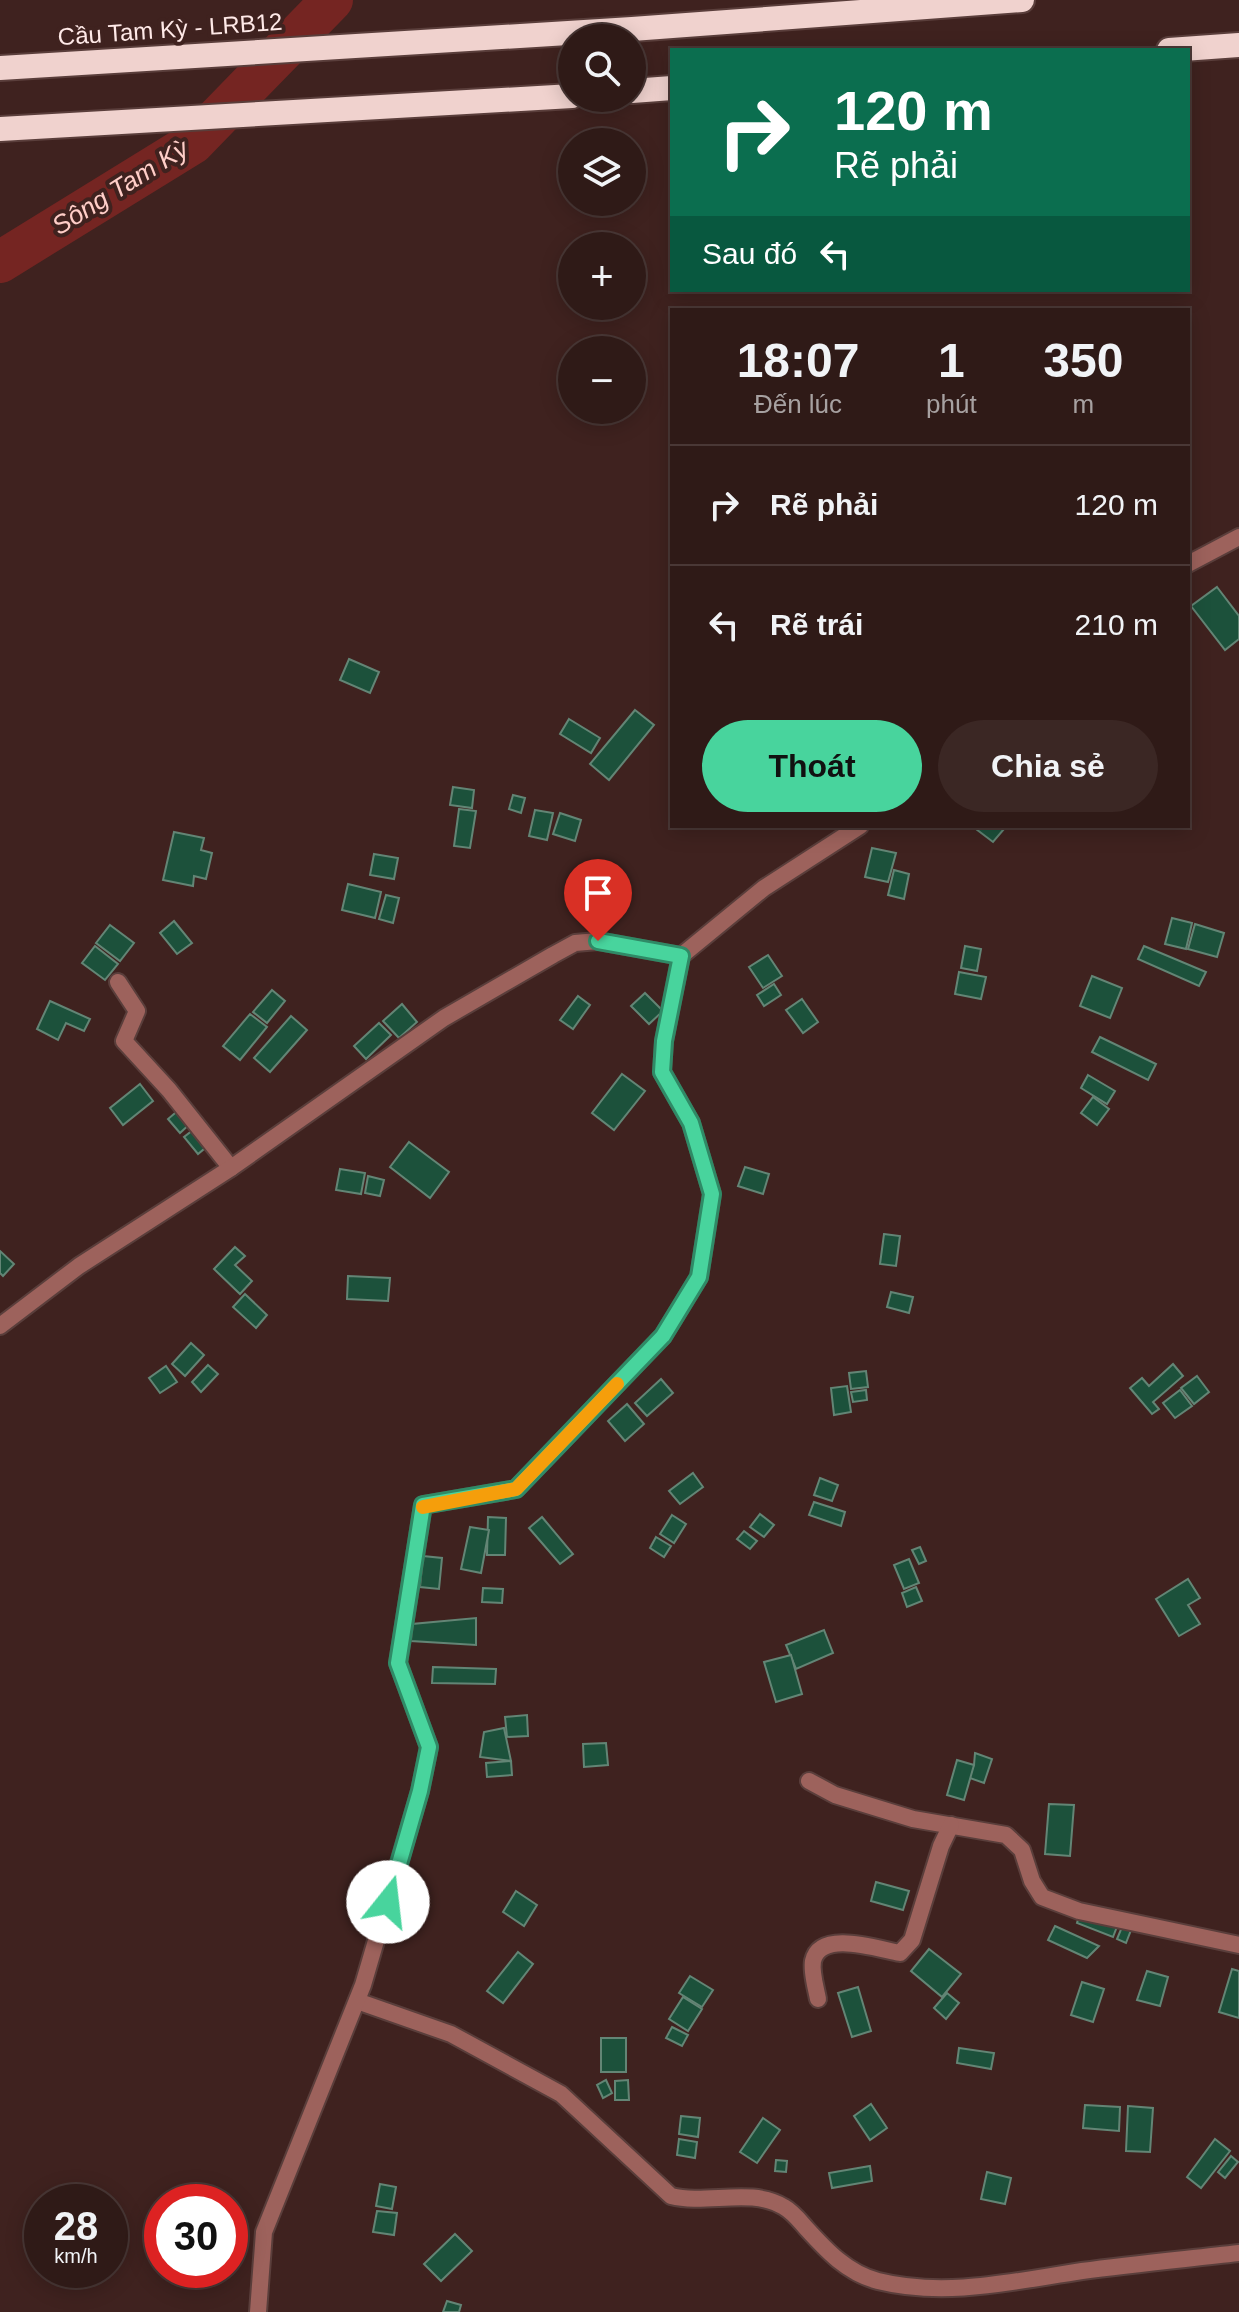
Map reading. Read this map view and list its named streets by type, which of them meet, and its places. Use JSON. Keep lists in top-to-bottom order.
{
  "streets": {
    "highway": ["Cầu Tam Kỳ - LRB12"]
  },
  "water": ["Sông Tam Kỳ"],
  "page": {
    "map_buttons": ["+", "−"],
    "turn": ["120 m", "Rẽ phải"],
    "then": "Sau đó",
    "eta": [
      "18:07",
      "Đến lúc",
      "1",
      "phút",
      "350",
      "m"
    ],
    "list": [
      {
        "name": "Rẽ phải",
        "value": "120 m"
      },
      {
        "name": "Rẽ trái",
        "value": "210 m"
      }
    ],
    "buttons": ["Thoát", "Chia sẻ"],
    "speed": "28 km/h",
    "limit": "30"
  }
}
